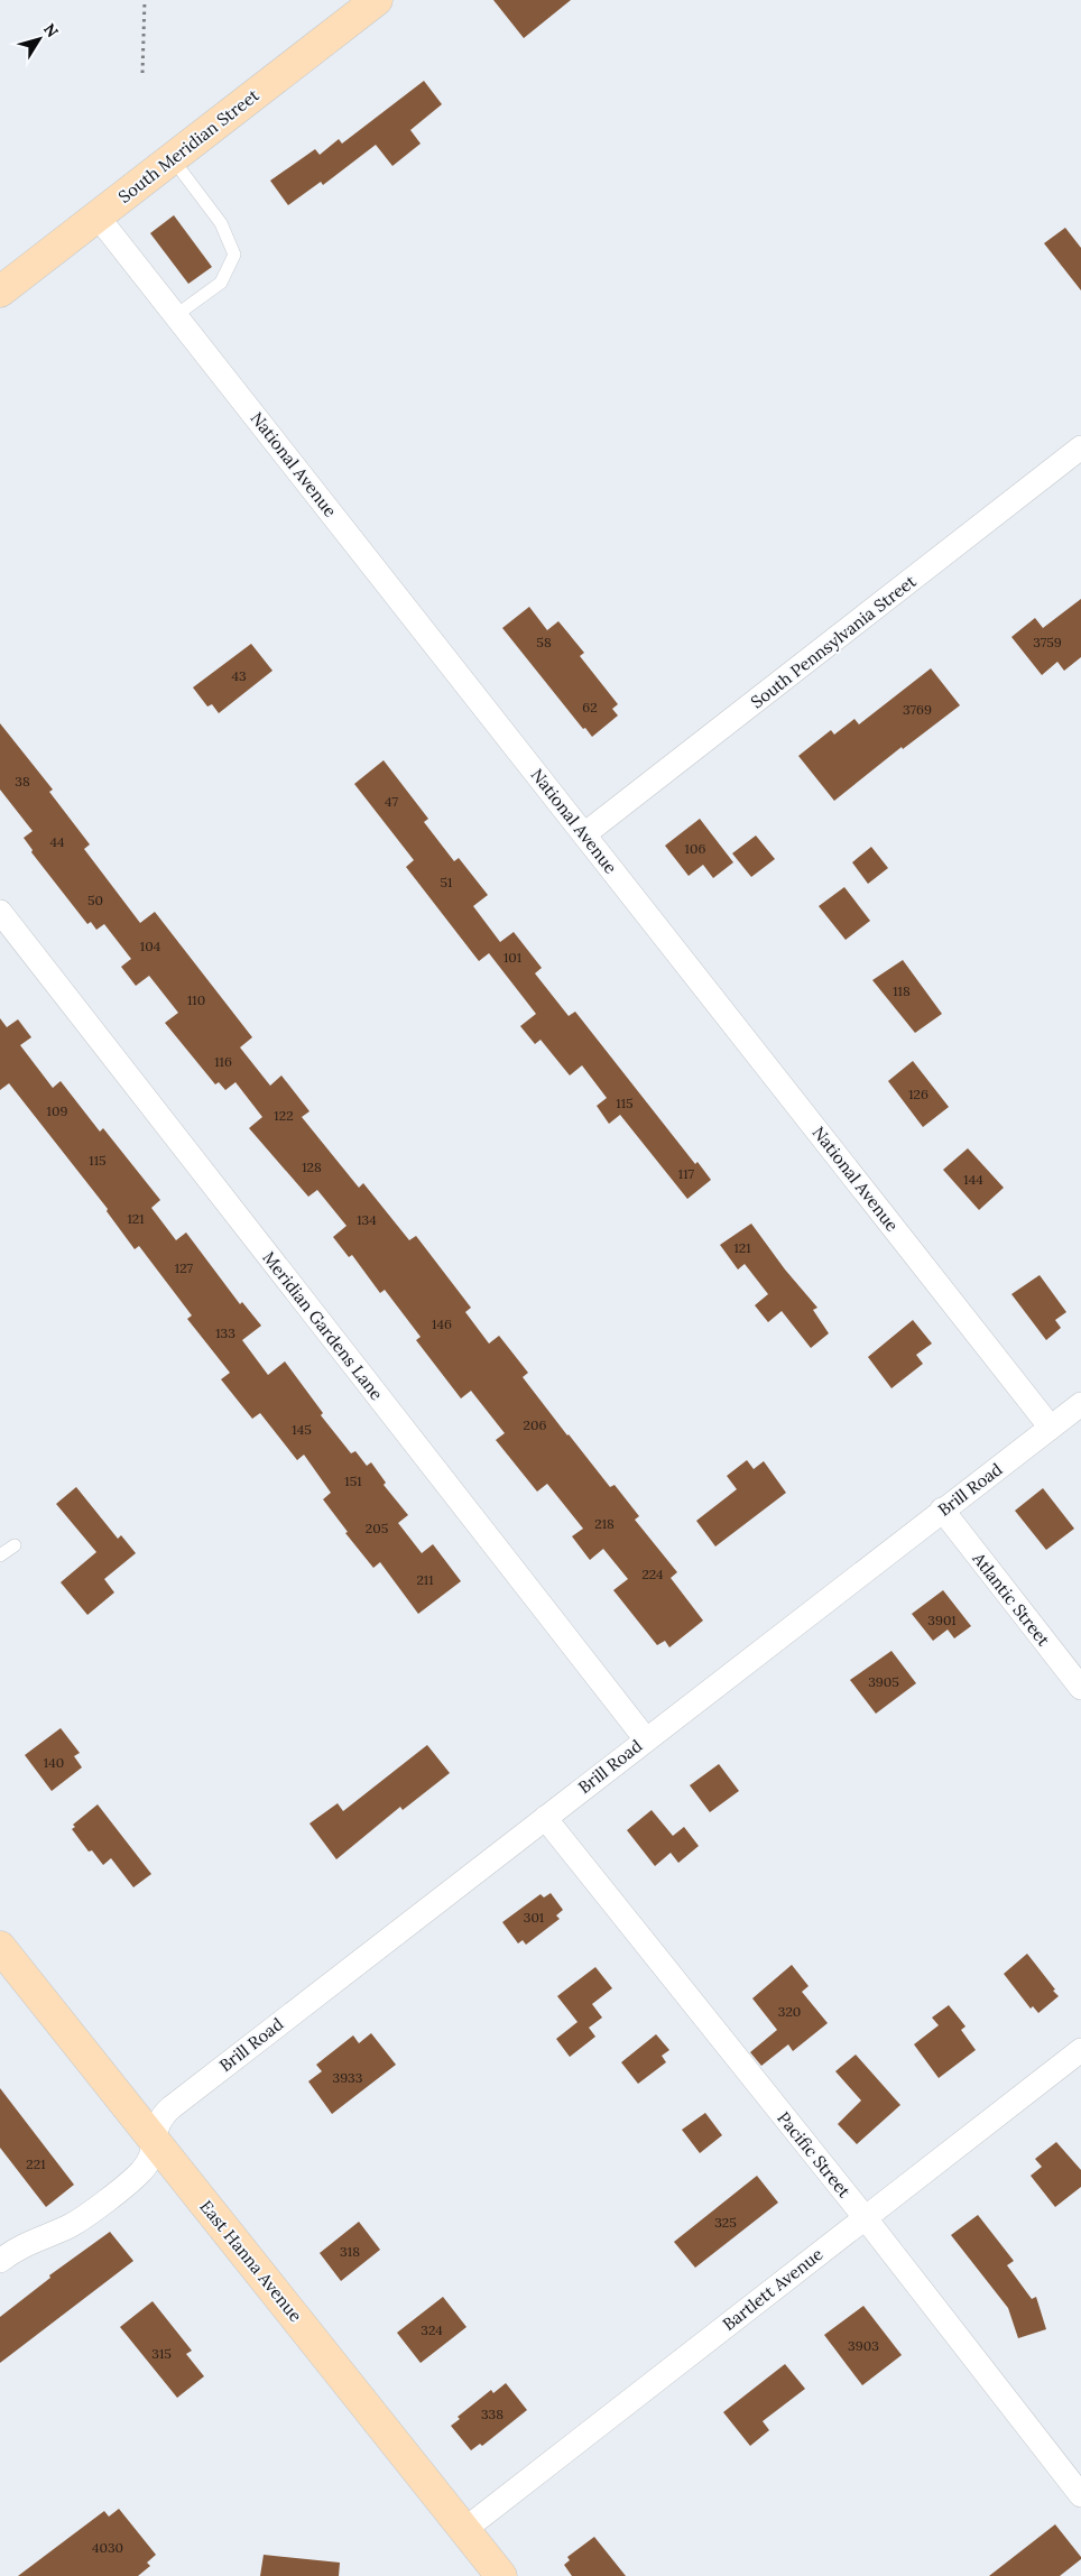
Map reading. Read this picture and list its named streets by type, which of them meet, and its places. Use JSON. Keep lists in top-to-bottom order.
{
  "streets": {
    "main road": ["South Meridian Street", "East Hanna Avenue"],
    "street": [
      "National Avenue",
      "South Pennsylvania Street",
      "Meridian Gardens Lane",
      "Brill Road",
      "Atlantic Street",
      "Pacific Street",
      "Bartlett Avenue"
    ]
  },
  "crossings": [
    ["South Meridian Street", "National Avenue"],
    ["National Avenue", "South Pennsylvania Street"],
    ["National Avenue", "Brill Road"],
    ["Meridian Gardens Lane", "Brill Road"],
    ["Brill Road", "Atlantic Street"],
    ["Brill Road", "Pacific Street"],
    ["Brill Road", "East Hanna Avenue"],
    ["Pacific Street", "Bartlett Avenue"],
    ["East Hanna Avenue", "Bartlett Avenue"]
  ],
  "house_numbers": [
    "58",
    "3759",
    "43",
    "62",
    "3769",
    "38",
    "47",
    "44",
    "106",
    "51",
    "50",
    "104",
    "101",
    "118",
    "110",
    "116",
    "126",
    "115",
    "109",
    "122",
    "115",
    "128",
    "117",
    "144",
    "121",
    "134",
    "121",
    "127",
    "146",
    "133",
    "206",
    "145",
    "151",
    "218",
    "205",
    "224",
    "211",
    "3901",
    "3905",
    "140",
    "301",
    "320",
    "3933",
    "221",
    "325",
    "318",
    "324",
    "3903",
    "315",
    "338",
    "4030"
  ],
  "north": "top right"
}
